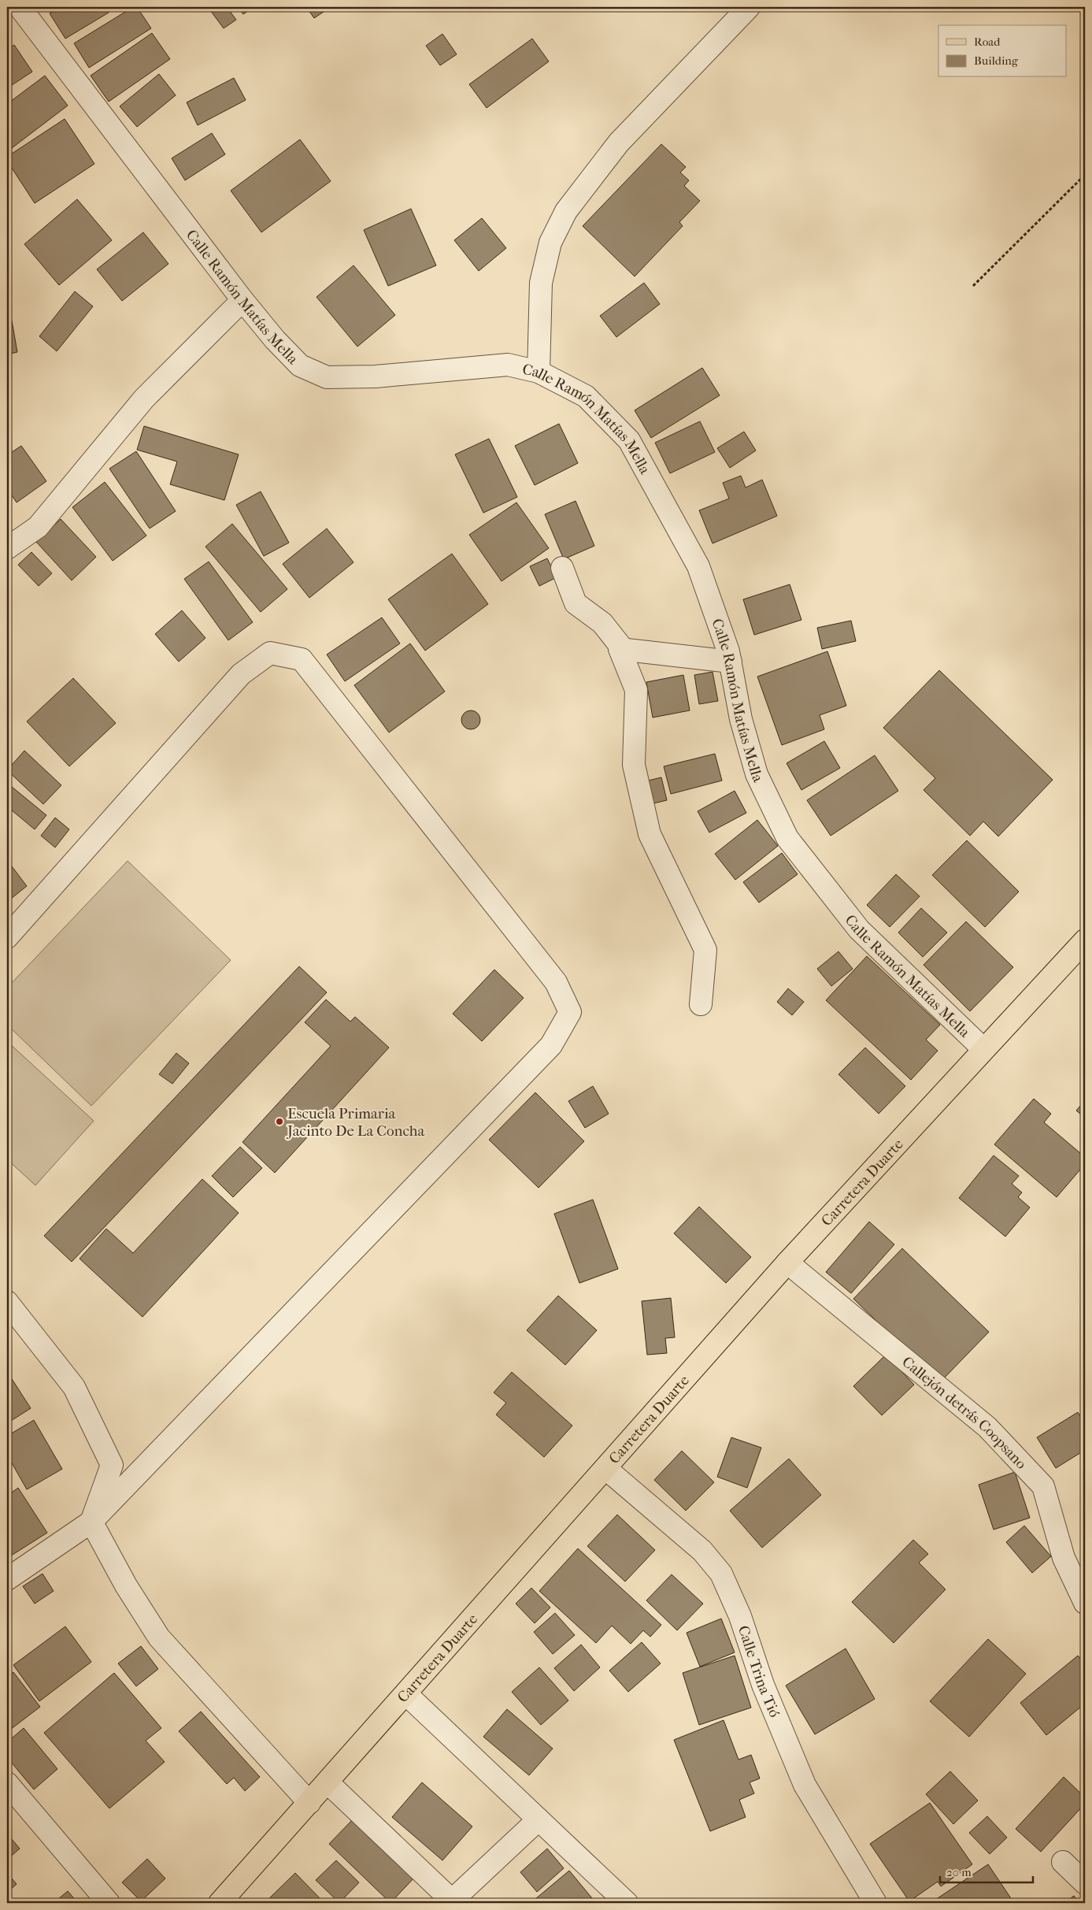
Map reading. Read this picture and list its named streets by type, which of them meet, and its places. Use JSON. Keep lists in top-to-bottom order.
{
  "streets": {
    "main road": ["Carretera Duarte"],
    "street": ["Calle Ramón Matías Mella", "Callejón detrás Coopsano", "Calle Trina Tió"]
  },
  "crossings": [
    ["Calle Ramón Matías Mella", "Carretera Duarte"],
    ["Carretera Duarte", "Callejón detrás Coopsano"],
    ["Carretera Duarte", "Calle Trina Tió"]
  ],
  "places": ["Escuela Primaria Jacinto De La Concha"],
  "legend": ["Road", "Building"],
  "scale_bar": "20 m"
}
